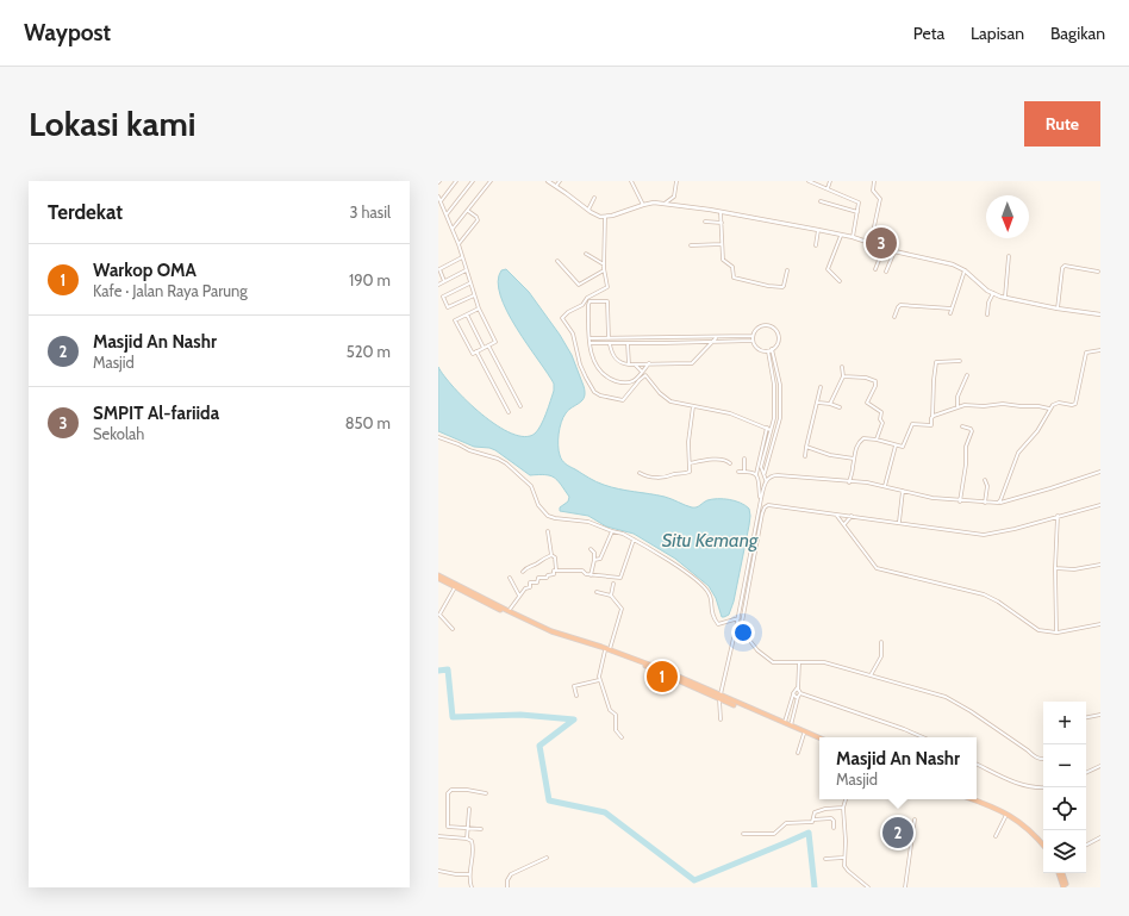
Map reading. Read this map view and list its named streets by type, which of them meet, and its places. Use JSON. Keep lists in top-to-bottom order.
{
  "water": ["Situ Kemang"],
  "north": "bottom",
  "page": {
    "header": "Waypost",
    "nav": ["Peta", "Lapisan", "Bagikan"],
    "buttons": "Rute",
    "title": "Lokasi kami",
    "heading": ["Terdekat", "3 hasil"],
    "pins": ["3", "1", "2"],
    "list": [
      {
        "mark": "1",
        "name": "Warkop OMA",
        "note": "Kafe · Jalan Raya Parung",
        "value": "190 m"
      },
      {
        "mark": "2",
        "name": "Masjid An Nashr",
        "note": "Masjid",
        "value": "520 m"
      },
      {
        "mark": "3",
        "name": "SMPIT Al-fariida",
        "note": "Sekolah",
        "value": "850 m"
      }
    ],
    "map_buttons": ["+", "−"],
    "popup": ["Masjid An Nashr", "Masjid"]
  }
}
